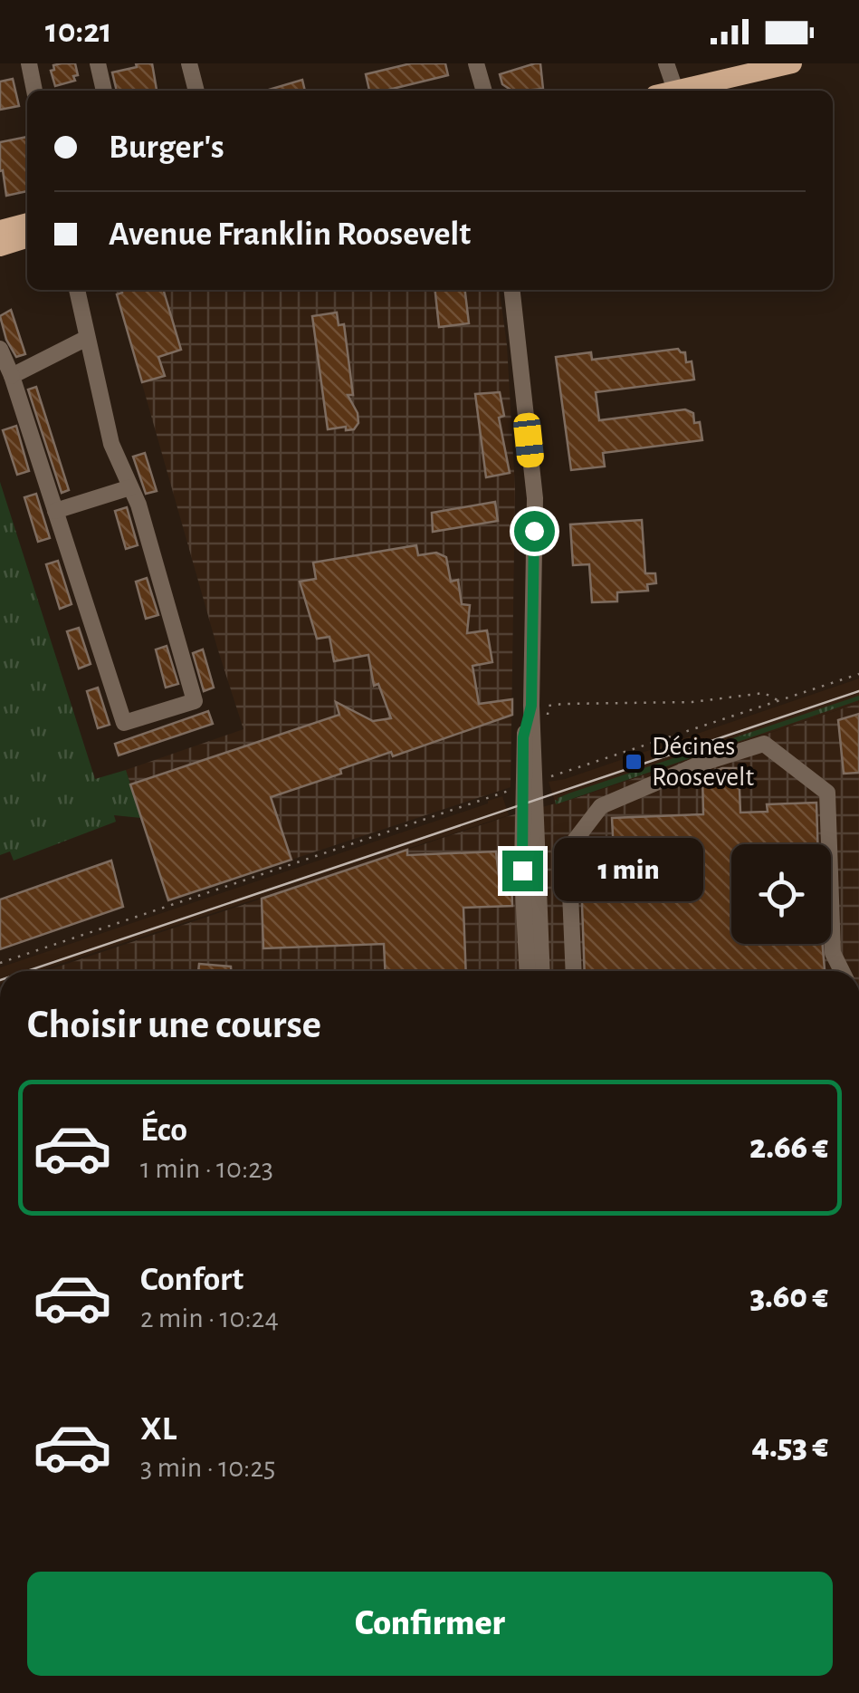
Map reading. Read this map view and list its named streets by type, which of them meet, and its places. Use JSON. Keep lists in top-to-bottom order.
{
  "places": {
    "transit": ["Décines Roosevelt"]
  },
  "page": {
    "status": "10:21",
    "banner": ["Burger's", "Avenue Franklin Roosevelt"],
    "bubble": "1 min",
    "heading": "Choisir une course",
    "list": [
      {
        "name": "Éco",
        "note": "1 min · 10:23",
        "value": "2.66 €"
      },
      {
        "name": "Confort",
        "note": "2 min · 10:24",
        "value": "3.60 €"
      },
      {
        "name": "XL",
        "note": "3 min · 10:25",
        "value": "4.53 €"
      }
    ],
    "buttons": "Confirmer"
  }
}
